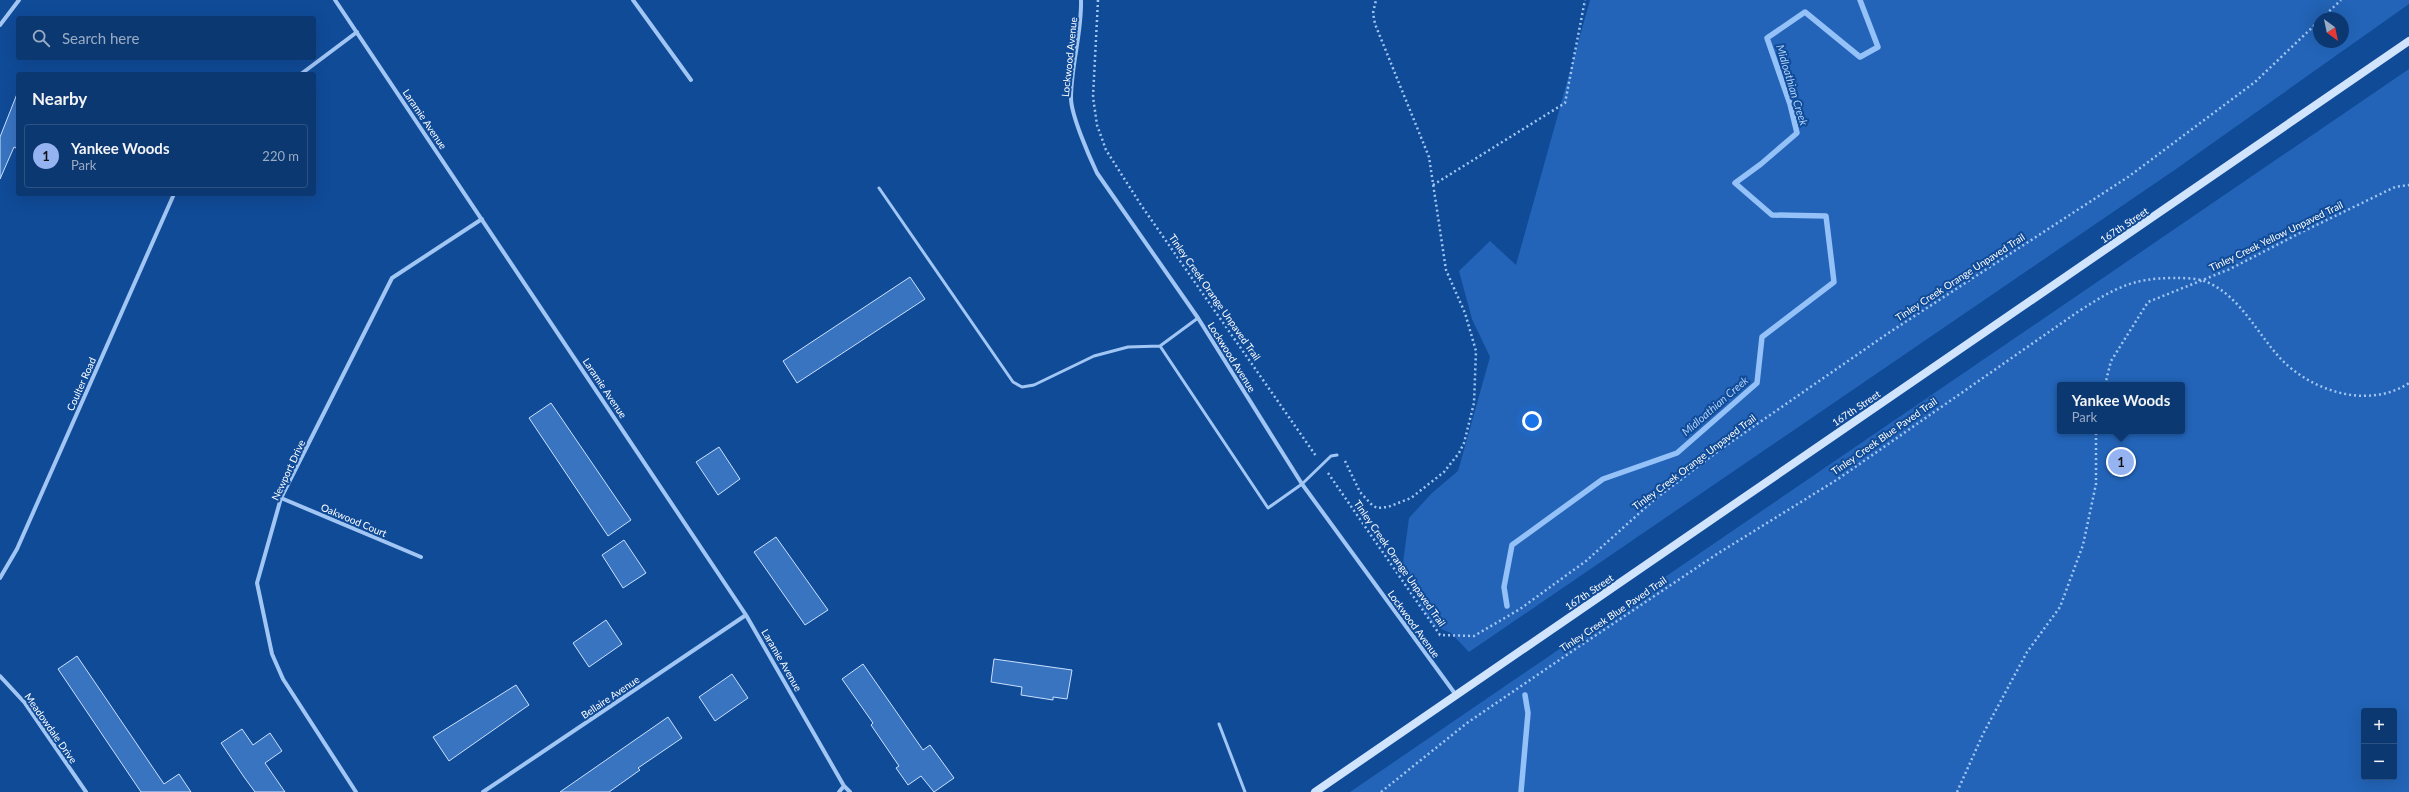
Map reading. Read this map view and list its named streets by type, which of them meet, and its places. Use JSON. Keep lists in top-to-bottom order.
{
  "streets": {
    "main road": ["167th Street"],
    "street": [
      "Lockwood Avenue",
      "Laramie Avenue",
      "Coulter Road",
      "Newport Drive",
      "Oakwood Court",
      "Bellaire Avenue",
      "Meadowdale Drive"
    ],
    "path": ["Tinley Creek Yellow Unpaved Trail", "Tinley Creek Orange Unpaved Trail", "Tinley Creek Blue Paved Trail"]
  },
  "crossings": [
    ["Lockwood Avenue", "167th Street"],
    ["Laramie Avenue", "Newport Drive"],
    ["Laramie Avenue", "Bellaire Avenue"],
    ["Tinley Creek Yellow Unpaved Trail", "Tinley Creek Blue Paved Trail"],
    ["Newport Drive", "Oakwood Court"]
  ],
  "water": ["Midloathian Creek"],
  "north": "bottom right",
  "page": {
    "search": "Search here",
    "heading": "Nearby",
    "list": [
      {
        "mark": "1",
        "name": "Yankee Woods",
        "note": "Park",
        "value": "220 m"
      }
    ],
    "popup": ["Yankee Woods", "Park"],
    "pins": "1",
    "map_buttons": ["+", "−"]
  }
}
